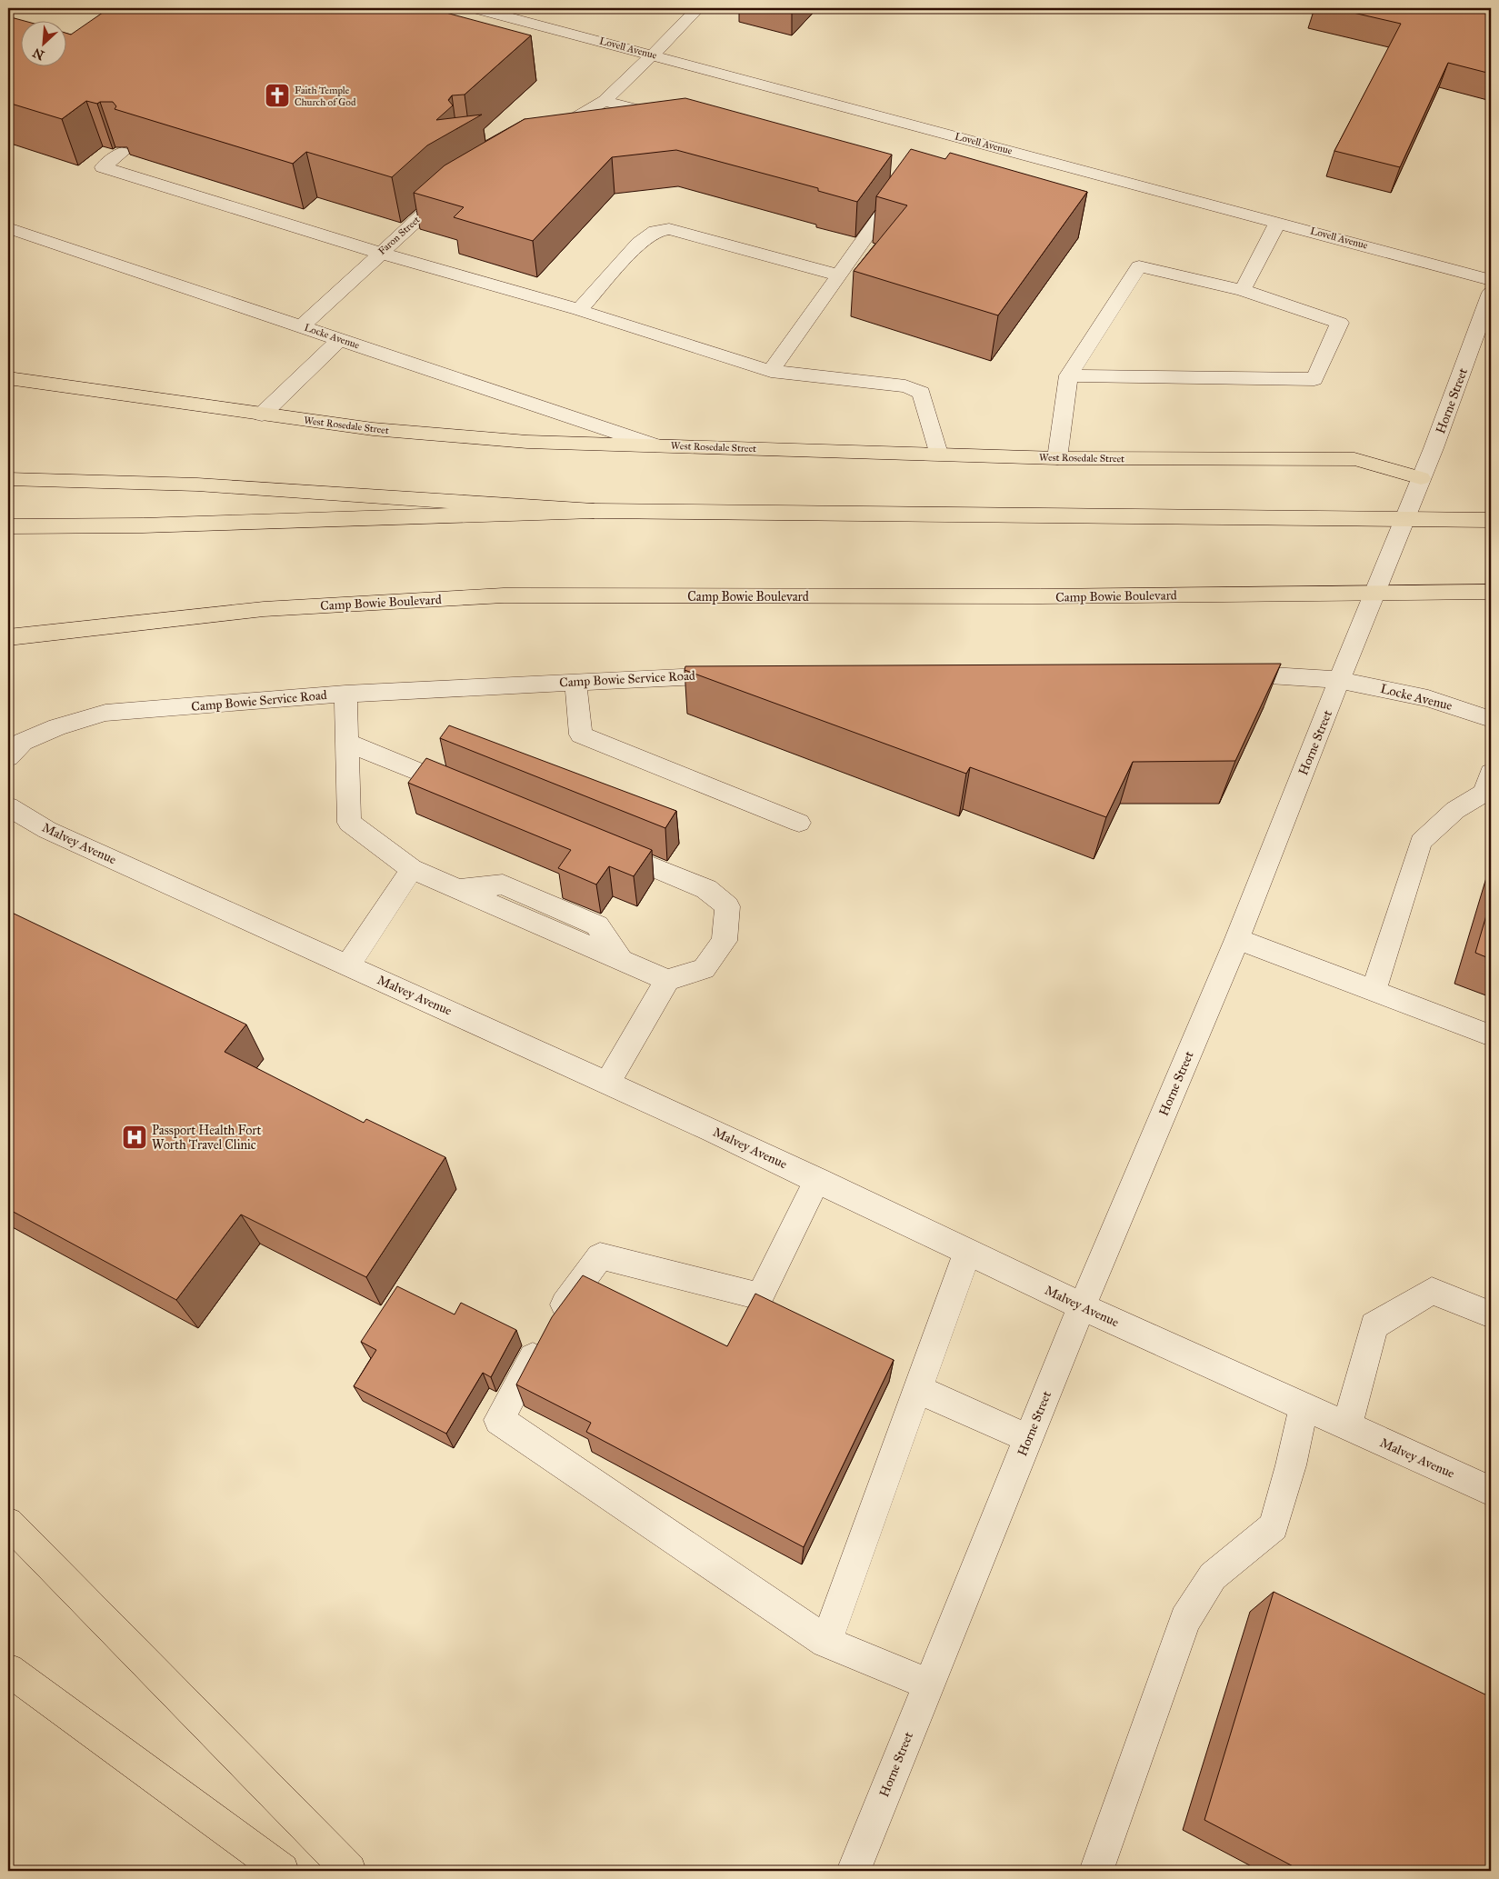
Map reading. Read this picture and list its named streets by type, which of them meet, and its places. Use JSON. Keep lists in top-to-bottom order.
{
  "streets": {
    "main road": ["West Rosedale Street", "Camp Bowie Boulevard"],
    "street": [
      "Lovell Avenue",
      "Faron Street",
      "Locke Avenue",
      "Horne Street",
      "Camp Bowie Service Road",
      "Malvey Avenue"
    ]
  },
  "crossings": [
    ["Faron Street", "Locke Avenue"],
    ["Locke Avenue", "Horne Street"],
    ["Locke Avenue", "West Rosedale Street"],
    ["Horne Street", "West Rosedale Street"],
    ["Horne Street", "Camp Bowie Boulevard"],
    ["Horne Street", "Malvey Avenue"]
  ],
  "places": {
    "church": ["Faith Temple Church of God"],
    "hospital": ["Passport Health Fort Worth Travel Clinic"]
  },
  "north": "bottom left"
}
